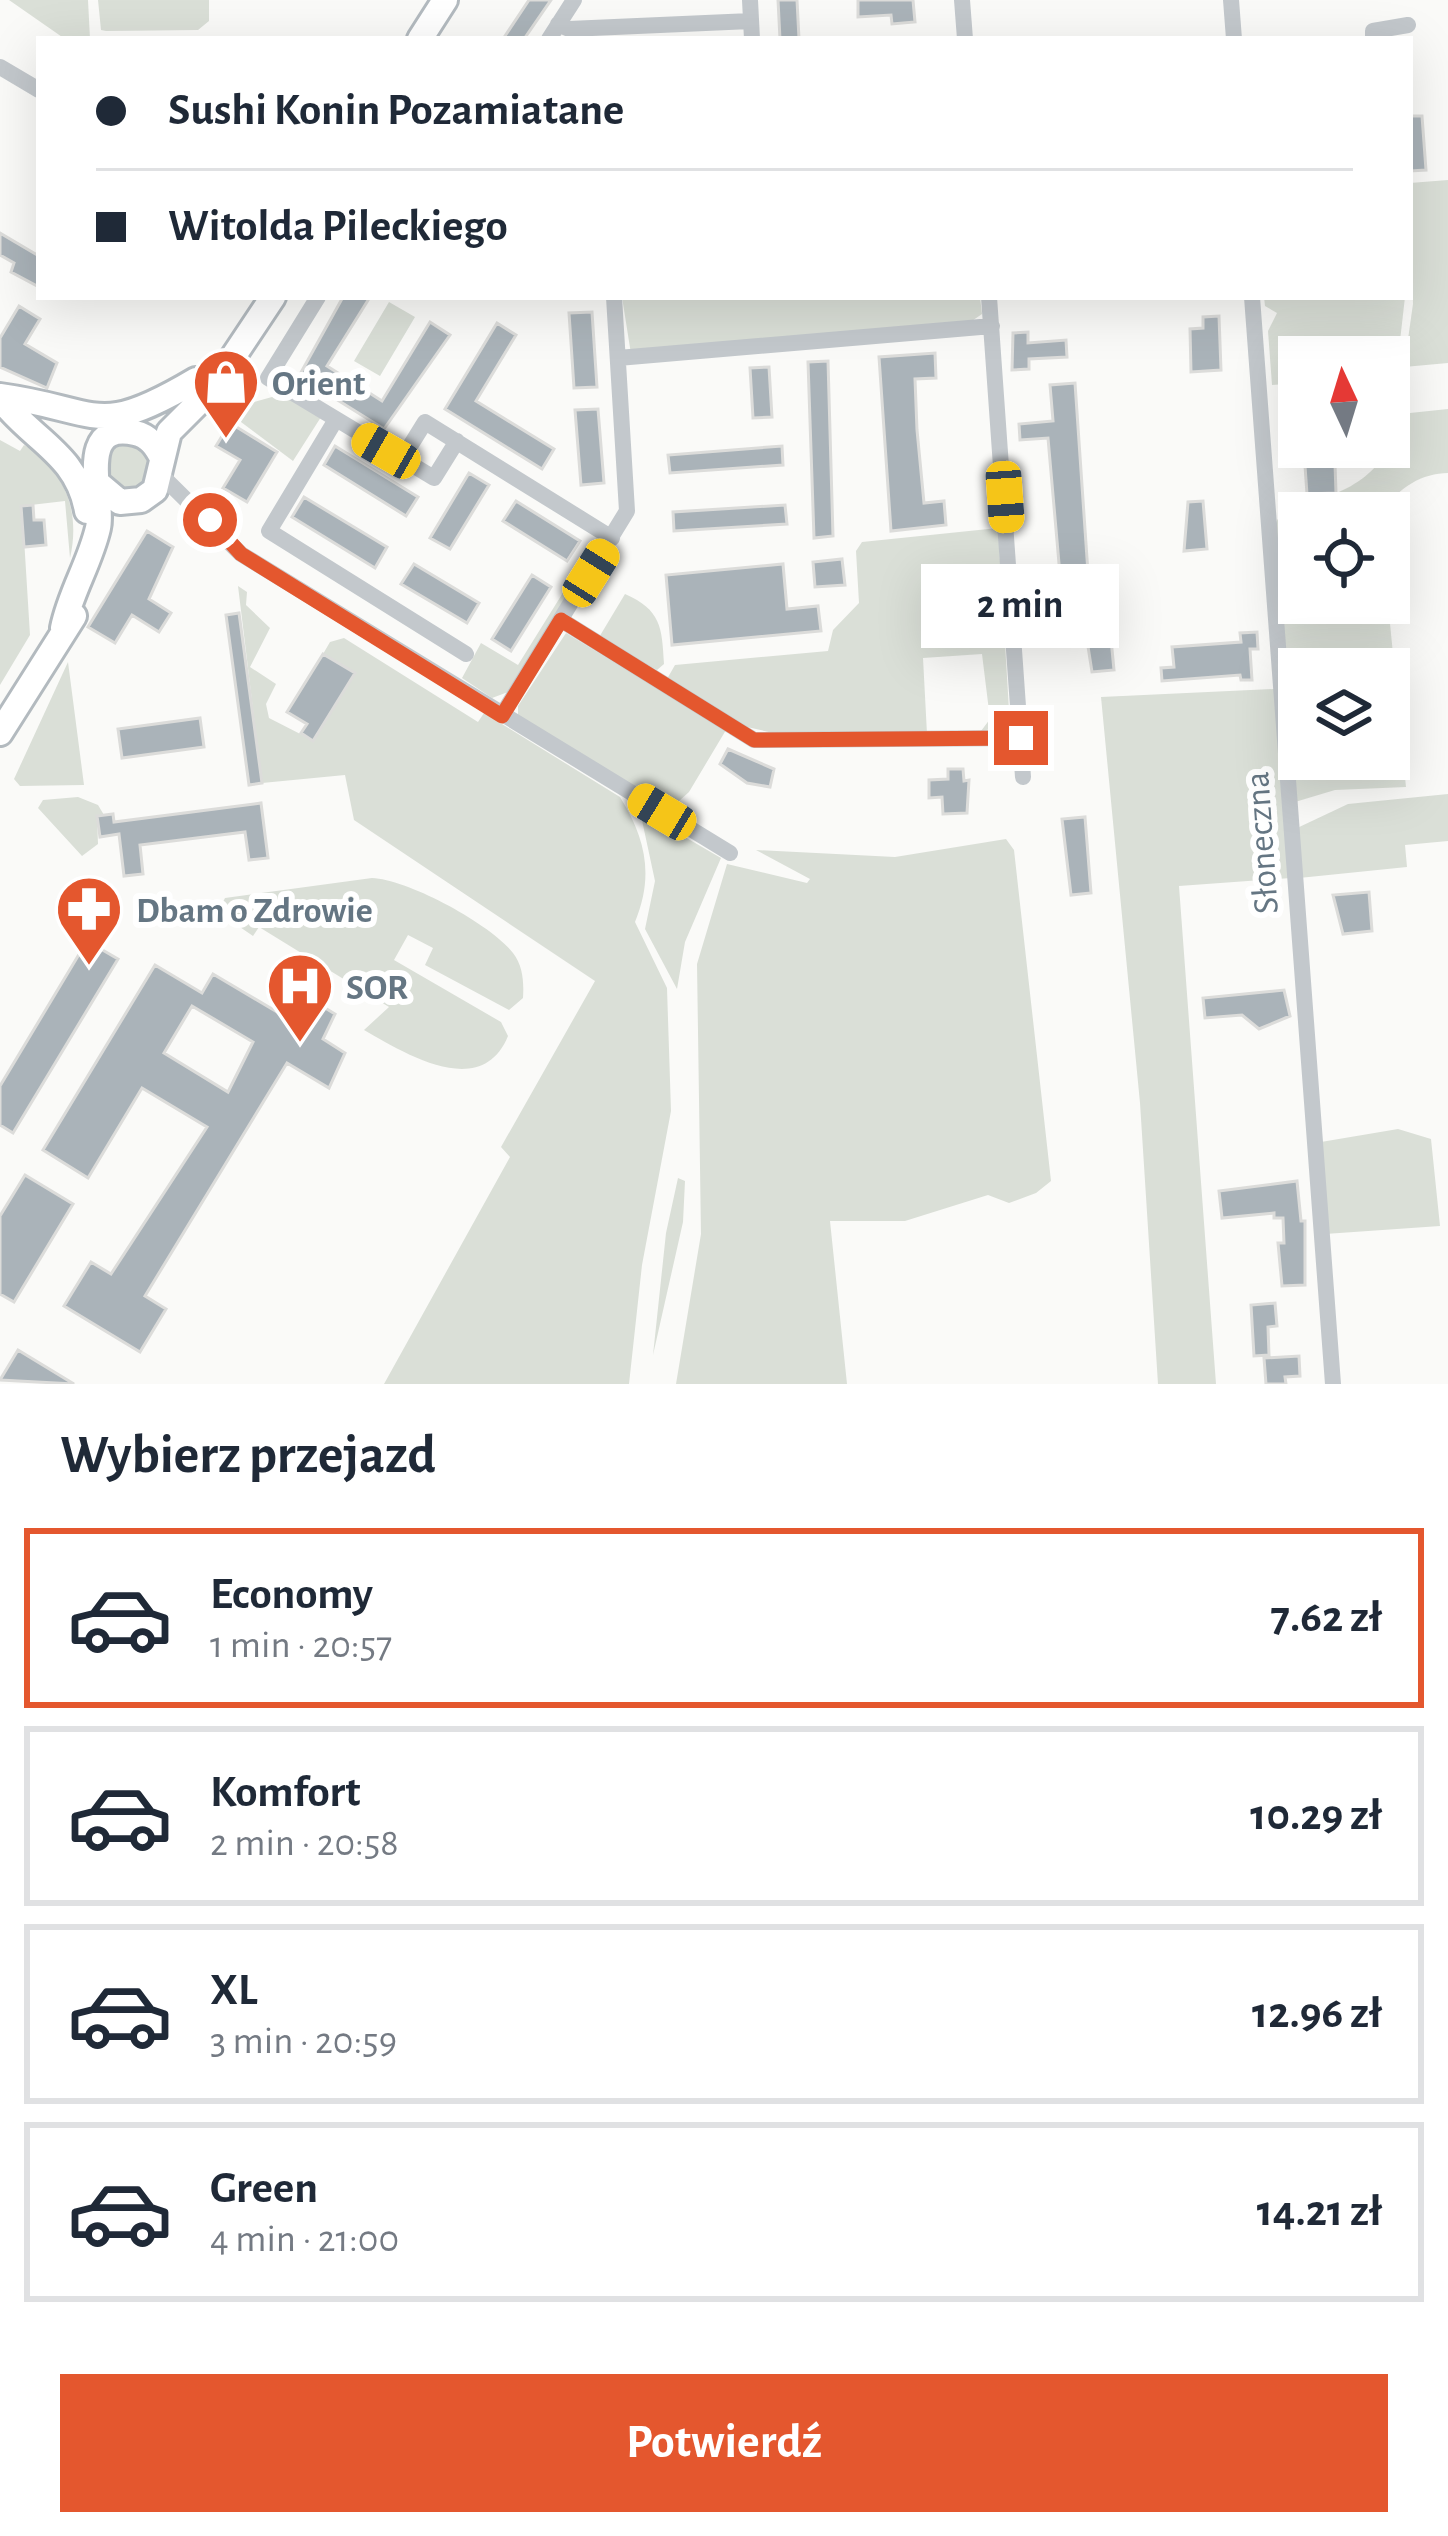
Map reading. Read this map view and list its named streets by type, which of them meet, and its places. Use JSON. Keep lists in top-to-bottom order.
{
  "streets": {
    "street": ["Słoneczna"]
  },
  "places": {
    "shop": ["Orient"],
    "pharmacy": ["Dbam o Zdrowie"],
    "hospital": ["SOR"]
  },
  "north": "top",
  "page": {
    "banner": ["Sushi Konin Pozamiatane", "Witolda Pileckiego"],
    "bubble": "2 min",
    "heading": "Wybierz przejazd",
    "list": [
      {
        "name": "Economy",
        "note": "1 min · 20:57",
        "value": "7.62 zł"
      },
      {
        "name": "Komfort",
        "note": "2 min · 20:58",
        "value": "10.29 zł"
      },
      {
        "name": "XL",
        "note": "3 min · 20:59",
        "value": "12.96 zł"
      },
      {
        "name": "Green",
        "note": "4 min · 21:00",
        "value": "14.21 zł"
      }
    ],
    "buttons": "Potwierdź"
  }
}
